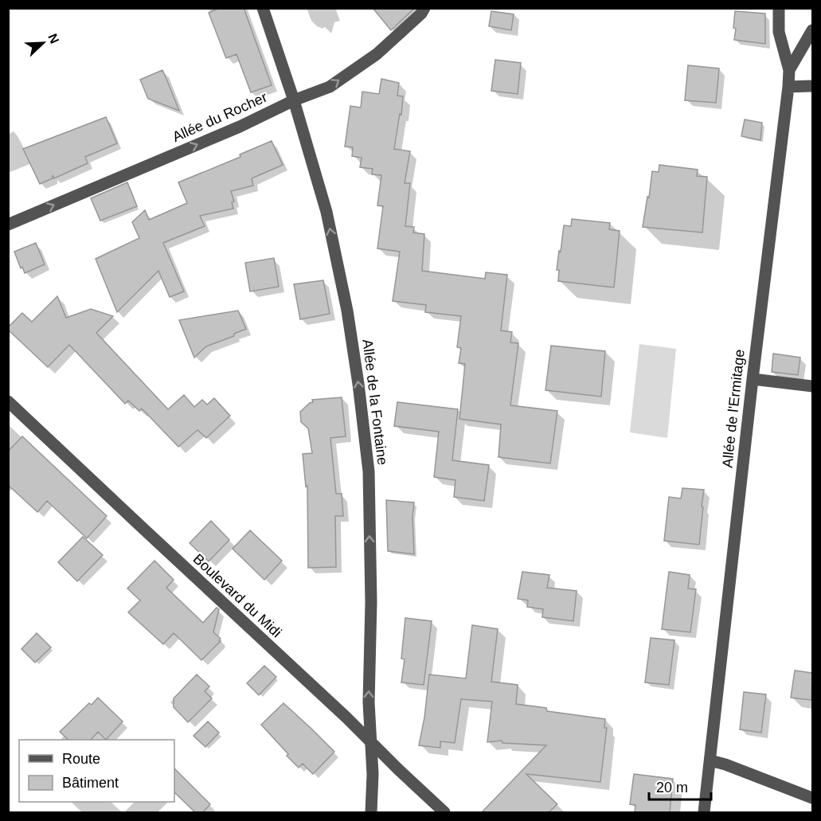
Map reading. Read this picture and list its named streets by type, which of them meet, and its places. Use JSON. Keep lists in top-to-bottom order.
{
  "streets": {
    "street": [
      "Allée du Rocher",
      "Allée de la Fontaine",
      "Allée de l'Ermitage",
      "Boulevard du Midi"
    ]
  },
  "crossings": [
    ["Allée du Rocher", "Allée de la Fontaine"],
    ["Allée de la Fontaine", "Boulevard du Midi"]
  ],
  "one_way": ["Allée du Rocher", "Allée de la Fontaine"],
  "legend": ["Route", "Bâtiment"],
  "scale_bar": "20 m",
  "north": "top right"
}
